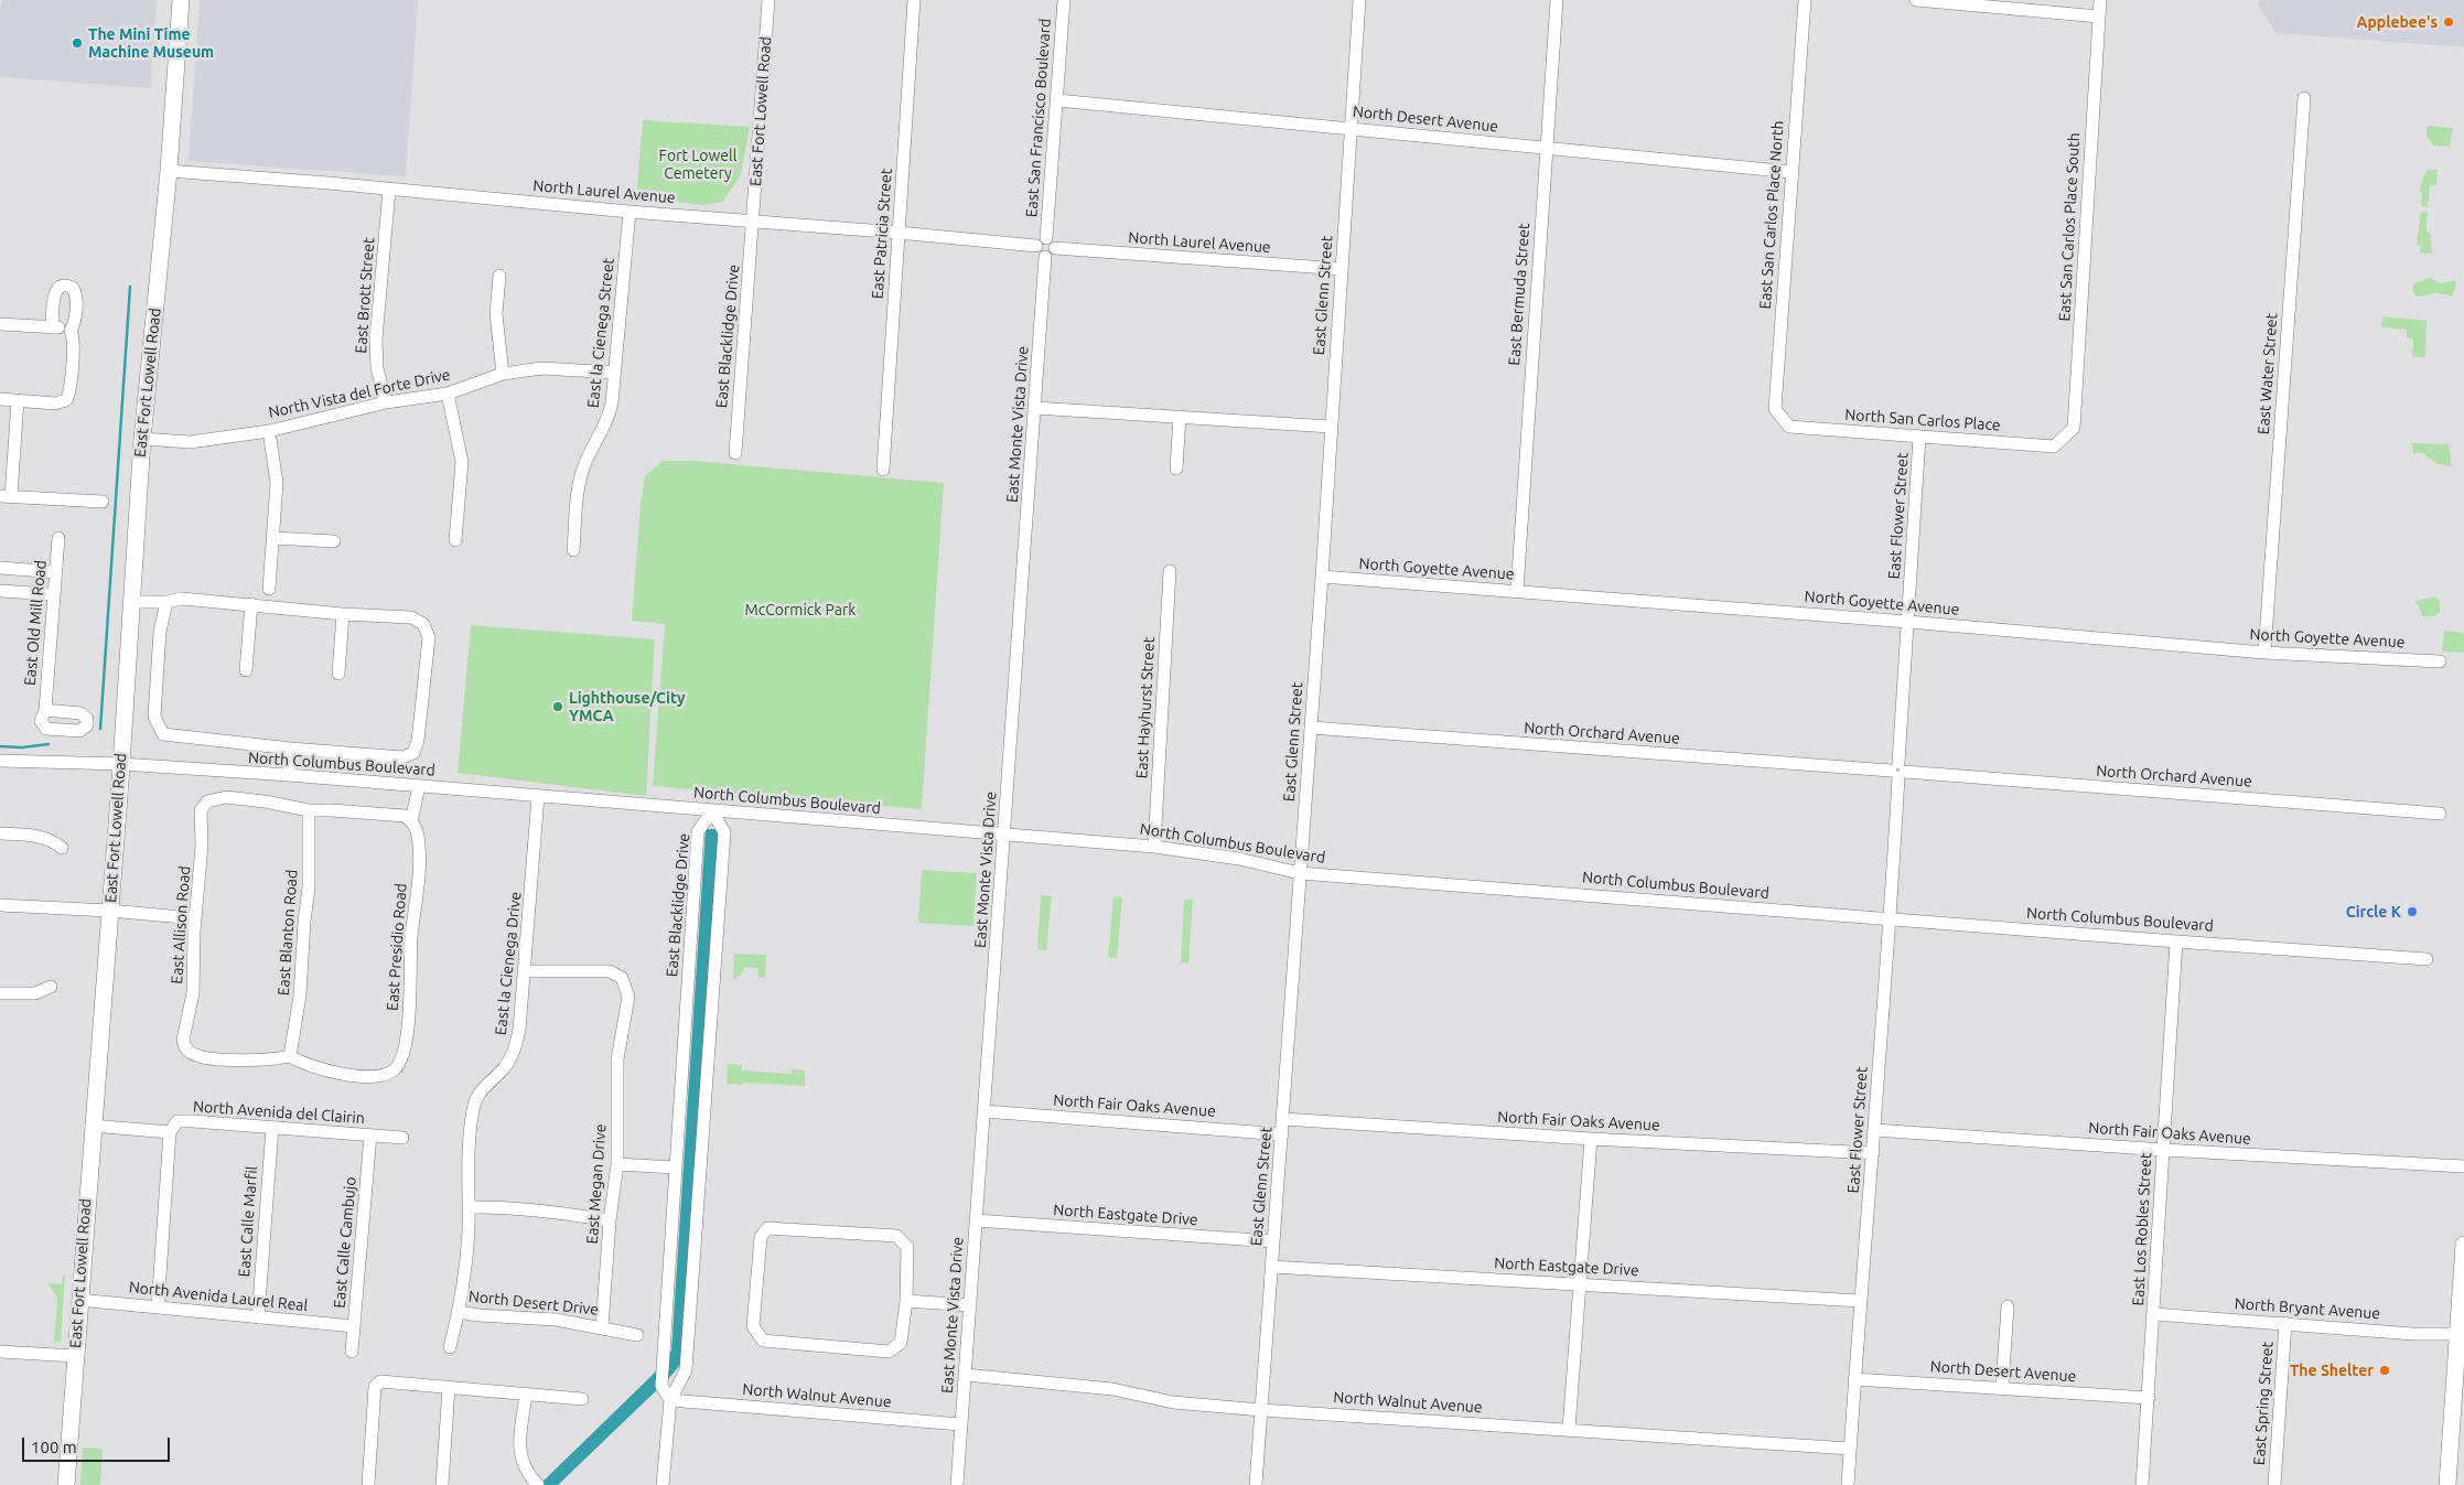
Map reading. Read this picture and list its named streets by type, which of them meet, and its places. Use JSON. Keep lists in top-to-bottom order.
{
  "streets": {
    "main road": ["East Fort Lowell Road"],
    "street": [
      "East San Francisco Boulevard",
      "North Desert Avenue",
      "North Laurel Avenue",
      "East San Carlos Place North",
      "East San Carlos Place South",
      "East Patricia Street",
      "East Bermuda Street",
      "East Brott Street",
      "East Glenn Street",
      "East la Cienega Street",
      "East Blacklidge Drive",
      "East Water Street",
      "North Vista del Forte Drive",
      "North San Carlos Place",
      "East Monte Vista Drive",
      "East Flower Street",
      "North Goyette Avenue",
      "East Old Mill Road",
      "East Hayhurst Street",
      "North Orchard Avenue",
      "North Columbus Boulevard",
      "East Allison Road",
      "East Blanton Road",
      "East Presidio Road",
      "East la Cienega Drive",
      "North Fair Oaks Avenue",
      "North Avenida del Clairin",
      "East Megan Drive",
      "North Eastgate Drive",
      "East Calle Marfil",
      "East Los Robles Street",
      "East Calle Cambujo",
      "North Avenida Laurel Real",
      "North Desert Drive",
      "North Bryant Avenue",
      "North Walnut Avenue",
      "East Spring Street"
    ]
  },
  "crossings": [
    ["East Fort Lowell Road", "North Laurel Avenue"],
    ["East Fort Lowell Road", "East Blacklidge Drive"],
    ["East Fort Lowell Road", "North Vista del Forte Drive"],
    ["East Fort Lowell Road", "North Columbus Boulevard"],
    ["East Fort Lowell Road", "North Avenida del Clairin"],
    ["East Fort Lowell Road", "North Avenida Laurel Real"],
    ["East San Francisco Boulevard", "North Desert Avenue"],
    ["East San Francisco Boulevard", "North Laurel Avenue"],
    ["East San Francisco Boulevard", "East Monte Vista Drive"],
    ["North Desert Avenue", "East San Carlos Place North"],
    ["North Desert Avenue", "East Bermuda Street"],
    ["North Desert Avenue", "East Glenn Street"],
    ["North Desert Avenue", "East Flower Street"],
    ["North Desert Avenue", "East Los Robles Street"],
    ["North Laurel Avenue", "East Patricia Street"],
    ["North Laurel Avenue", "East Brott Street"],
    ["North Laurel Avenue", "East Glenn Street"],
    ["North Laurel Avenue", "East la Cienega Street"],
    ["North Laurel Avenue", "East Blacklidge Drive"],
    ["North Laurel Avenue", "East Monte Vista Drive"],
    ["East San Carlos Place North", "North San Carlos Place"],
    ["East San Carlos Place South", "North San Carlos Place"],
    ["East Bermuda Street", "North Goyette Avenue"],
    ["East Brott Street", "North Vista del Forte Drive"],
    ["East Glenn Street", "North Goyette Avenue"],
    ["East Glenn Street", "North Orchard Avenue"],
    ["East Glenn Street", "North Columbus Boulevard"],
    ["East Glenn Street", "North Fair Oaks Avenue"],
    ["East Glenn Street", "North Eastgate Drive"],
    ["East Glenn Street", "North Walnut Avenue"],
    ["East la Cienega Street", "North Vista del Forte Drive"],
    ["East Blacklidge Drive", "North Columbus Boulevard"],
    ["East Blacklidge Drive", "North Walnut Avenue"],
    ["East Water Street", "North Goyette Avenue"],
    ["North San Carlos Place", "East Flower Street"],
    ["East Monte Vista Drive", "North Columbus Boulevard"],
    ["East Monte Vista Drive", "North Fair Oaks Avenue"],
    ["East Monte Vista Drive", "North Eastgate Drive"],
    ["East Monte Vista Drive", "North Walnut Avenue"],
    ["East Flower Street", "North Goyette Avenue"],
    ["East Flower Street", "North Orchard Avenue"],
    ["East Flower Street", "North Columbus Boulevard"],
    ["East Flower Street", "North Fair Oaks Avenue"],
    ["East Flower Street", "North Eastgate Drive"],
    ["East Flower Street", "North Walnut Avenue"],
    ["East Hayhurst Street", "North Columbus Boulevard"],
    ["North Columbus Boulevard", "East la Cienega Drive"],
    ["North Columbus Boulevard", "East Los Robles Street"],
    ["East Allison Road", "East Blanton Road"],
    ["East Allison Road", "East Presidio Road"],
    ["East Blanton Road", "East Presidio Road"],
    ["East la Cienega Drive", "East Megan Drive"],
    ["East la Cienega Drive", "North Desert Drive"],
    ["North Fair Oaks Avenue", "East Los Robles Street"],
    ["North Avenida del Clairin", "East Calle Marfil"],
    ["North Avenida del Clairin", "East Calle Cambujo"],
    ["East Megan Drive", "North Desert Drive"],
    ["East Calle Marfil", "North Avenida Laurel Real"],
    ["East Los Robles Street", "North Bryant Avenue"],
    ["East Calle Cambujo", "North Avenida Laurel Real"],
    ["North Bryant Avenue", "East Spring Street"]
  ],
  "parks": ["Fort Lowell Cemetery", "McCormick Park"],
  "places": [
    "Applebee's",
    "The Mini Time Machine Museum",
    "Lighthouse/City YMCA",
    "Circle K",
    "The Shelter"
  ],
  "scale_bar": "100 m"
}
